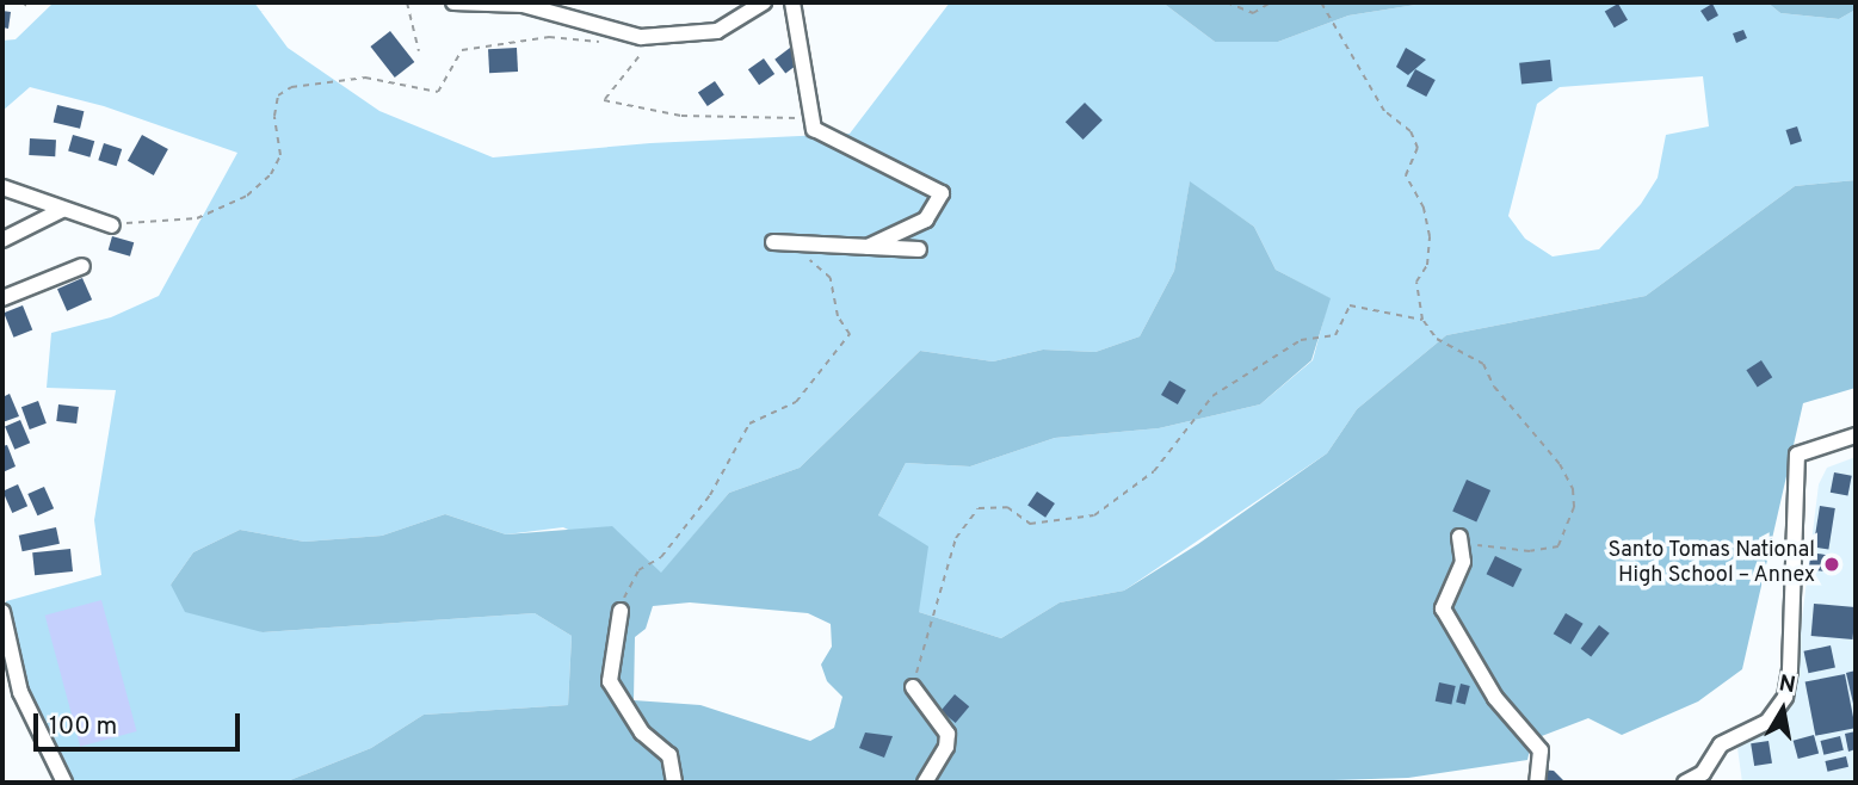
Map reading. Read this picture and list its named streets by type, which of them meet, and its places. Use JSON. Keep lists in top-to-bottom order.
{
  "places": ["Santo Tomas National High School – Annex"],
  "scale_bar": "100 m",
  "north": "top"
}
